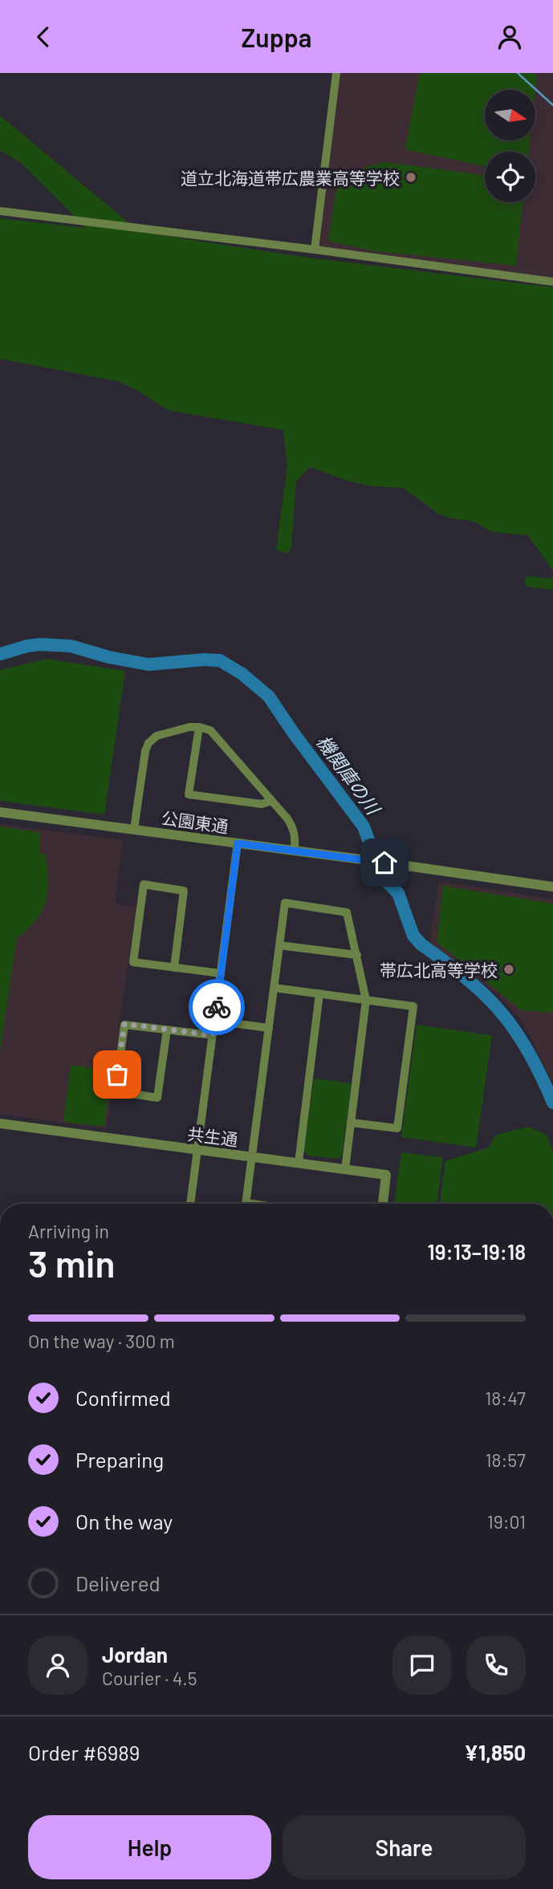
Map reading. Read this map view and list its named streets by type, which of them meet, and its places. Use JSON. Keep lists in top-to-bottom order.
{
  "streets": {
    "street": ["公園東通", "共生通"]
  },
  "water": ["機関庫の川"],
  "places": ["道立北海道帯広農業高等学校", "帯広北高等学校"],
  "north": "right",
  "page": {
    "header": "Zuppa",
    "heading": ["3 min", "Arriving in", "19:13–19:18"],
    "panel": [
      "Jordan",
      "Courier · 4.5",
      "Order #6989",
      "¥1,850"
    ],
    "bar": "On the way · 300 m",
    "list": [
      ["Confirmed", "18:47"],
      ["Preparing", "18:57"],
      ["On the way", "19:01"],
      "Delivered"
    ],
    "buttons": ["Help", "Share"]
  }
}
